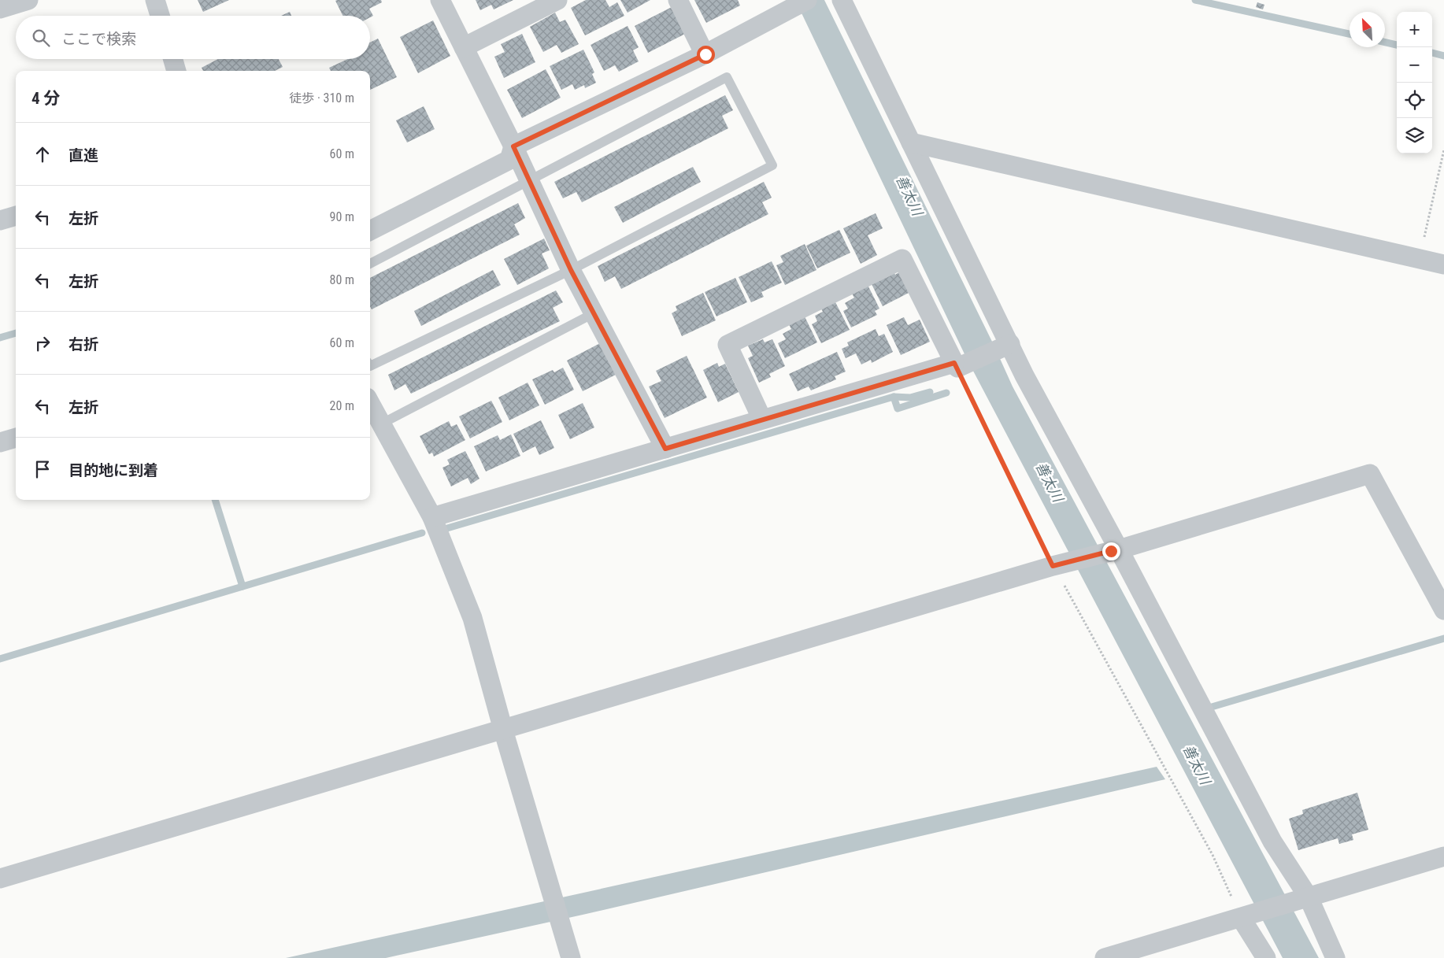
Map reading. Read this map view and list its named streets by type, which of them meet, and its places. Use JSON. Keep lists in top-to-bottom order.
{
  "water": ["善太川"],
  "north": "top left",
  "page": {
    "map_buttons": ["+", "−"],
    "search": "ここで検索",
    "heading": ["4 分", "徒歩 · 310 m"],
    "list": [
      ["直進", "60 m"],
      ["左折", "90 m"],
      ["左折", "80 m"],
      ["右折", "60 m"],
      ["左折", "20 m"],
      "目的地に到着"
    ]
  }
}
